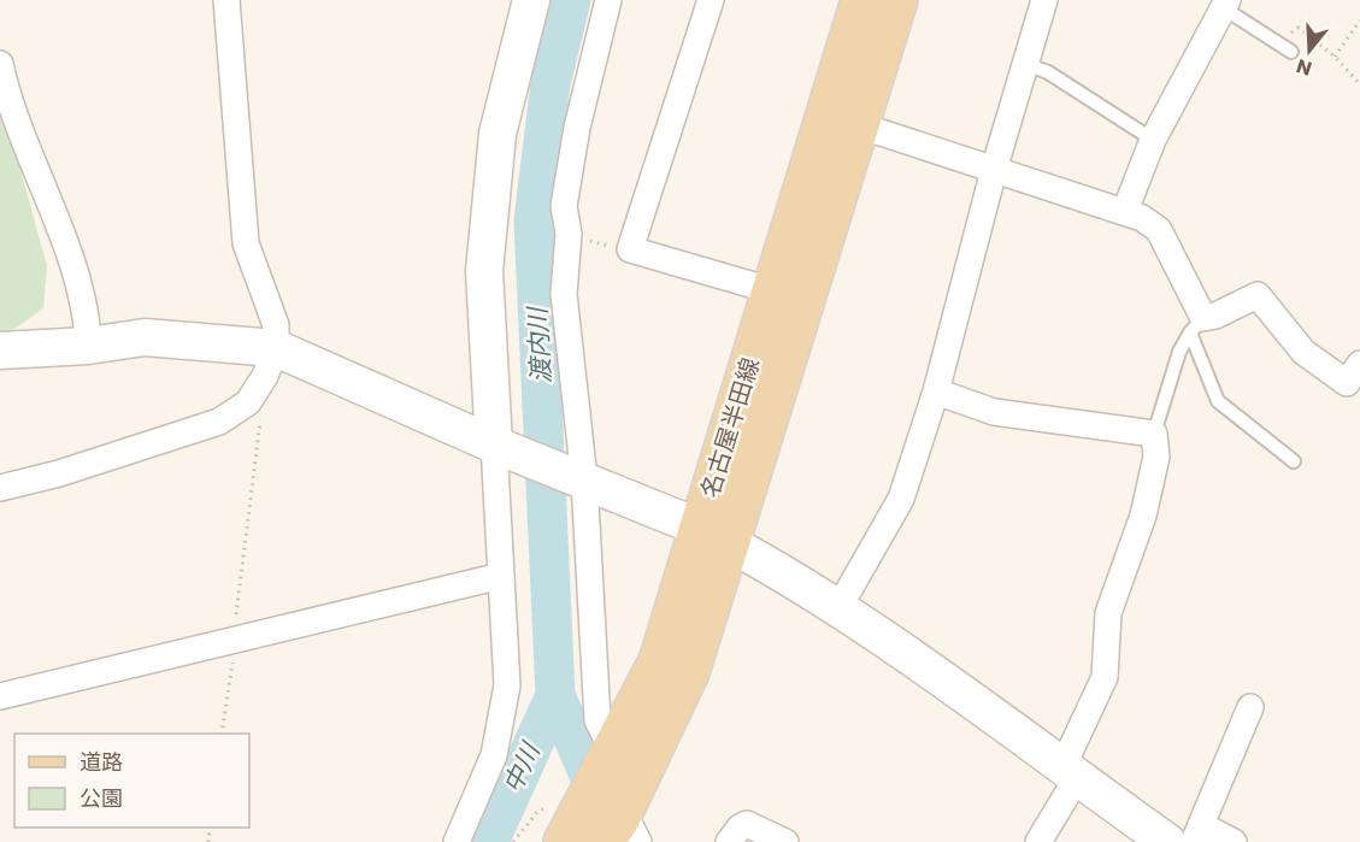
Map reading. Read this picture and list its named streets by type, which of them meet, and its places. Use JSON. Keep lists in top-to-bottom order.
{
  "streets": {
    "main road": ["名古屋半田線"]
  },
  "water": ["渡内川", "中川"],
  "legend": ["道路", "公園"],
  "north": "bottom"
}
